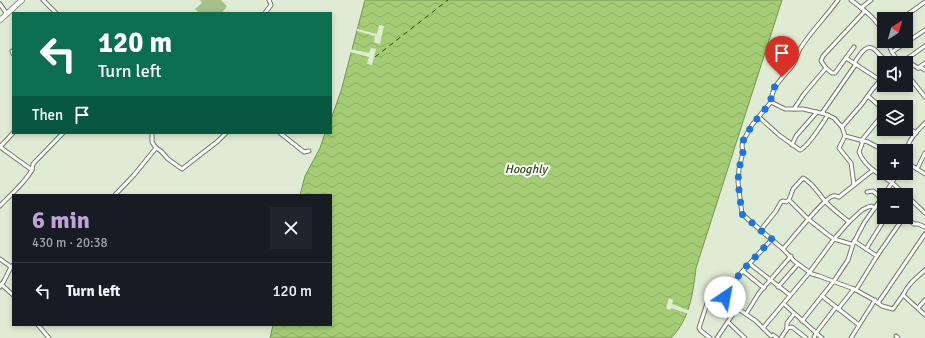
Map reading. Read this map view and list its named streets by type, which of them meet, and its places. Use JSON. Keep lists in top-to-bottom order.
{
  "water": ["Hooghly"],
  "north": "top right",
  "page": {
    "map_buttons": ["+", "−"],
    "turn": ["120 m", "Turn left"],
    "then": "Then",
    "heading": ["6 min", "430 m · 20:38"],
    "list": [
      {
        "name": "Turn left",
        "value": "120 m"
      }
    ]
  }
}
